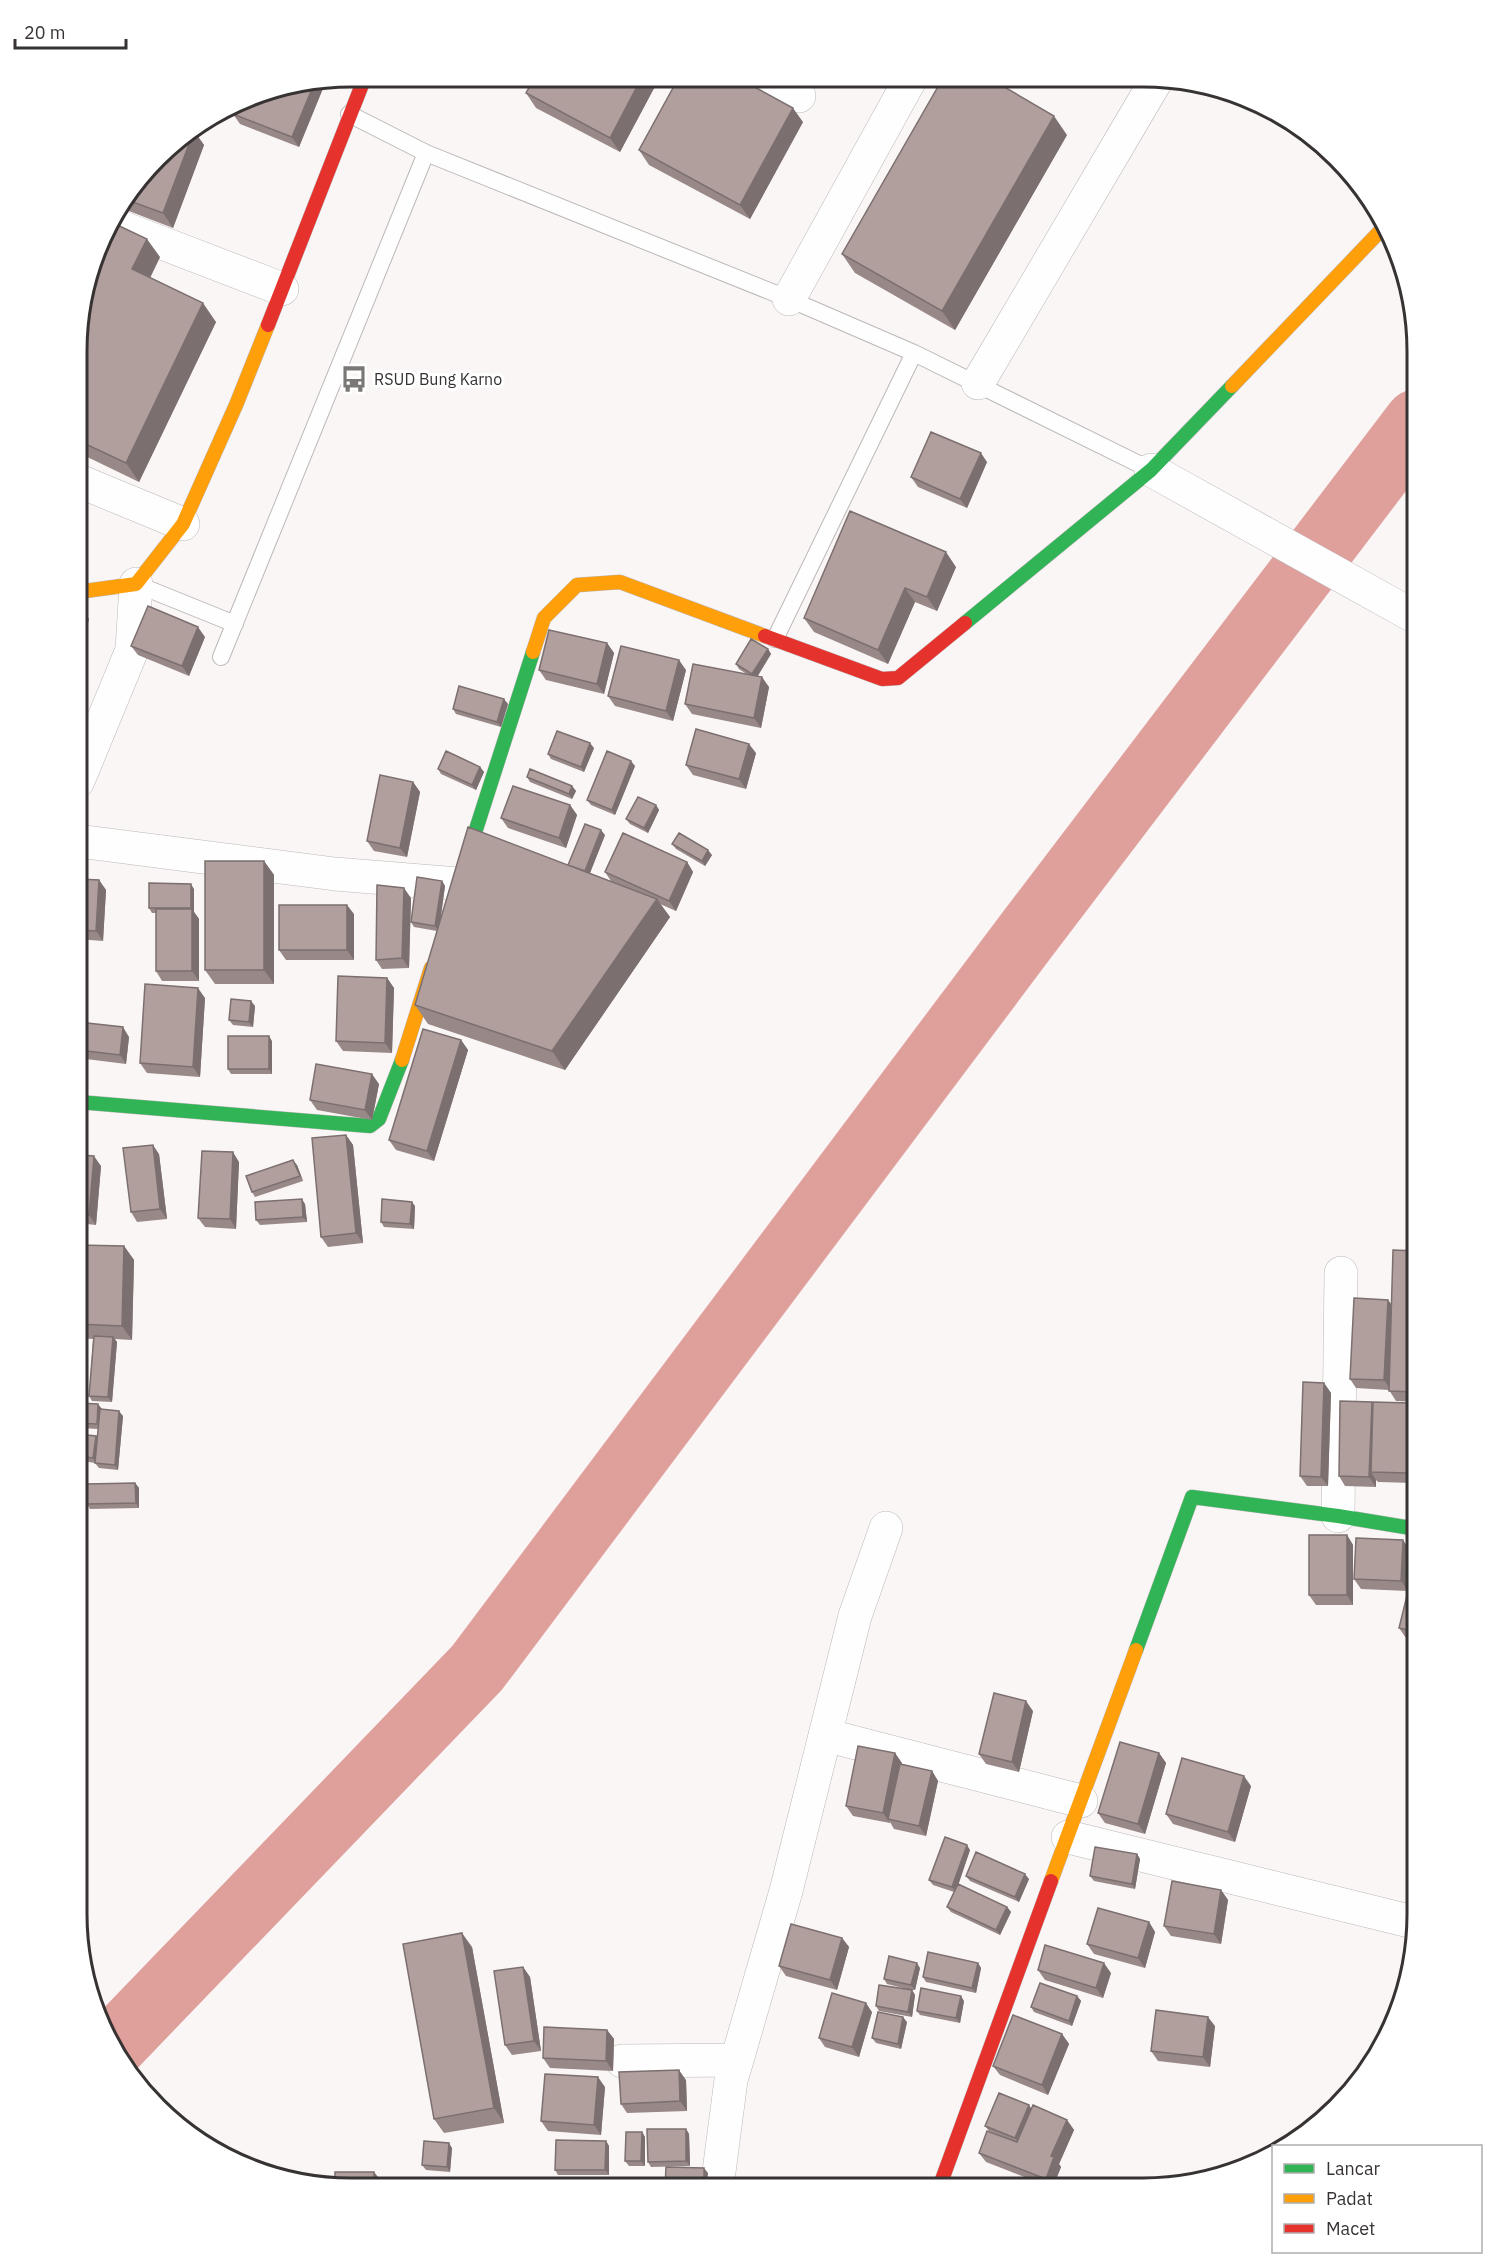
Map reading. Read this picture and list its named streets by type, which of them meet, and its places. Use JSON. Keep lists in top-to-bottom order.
{
  "places": {
    "bus stop": ["RSUD Bung Karno"]
  },
  "legend": ["Lancar", "Padat", "Macet"],
  "scale_bar": "20 m"
}
